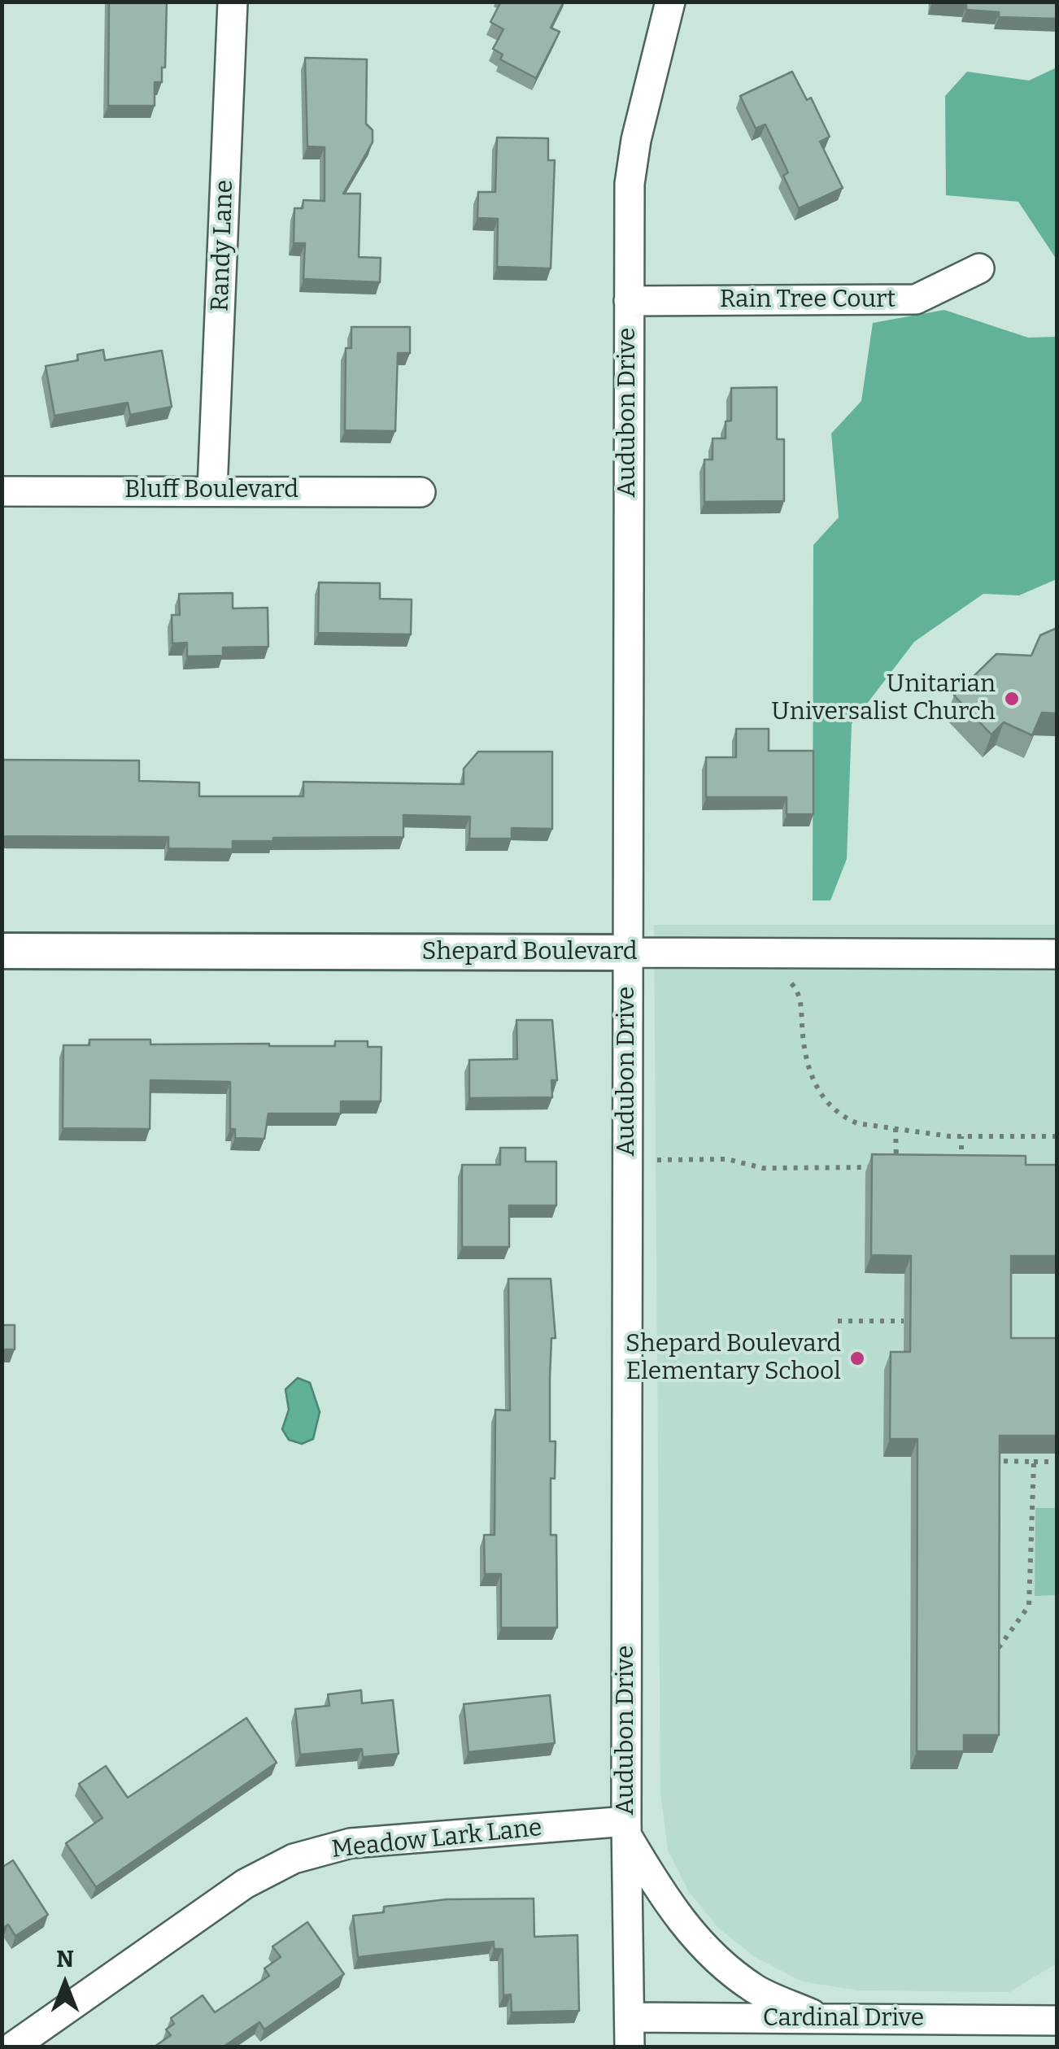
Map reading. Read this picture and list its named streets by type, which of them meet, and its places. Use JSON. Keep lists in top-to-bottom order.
{
  "streets": {
    "street": [
      "Randy Lane",
      "Rain Tree Court",
      "Audubon Drive",
      "Bluff Boulevard",
      "Shepard Boulevard",
      "Meadow Lark Lane",
      "Cardinal Drive"
    ]
  },
  "crossings": [
    ["Randy Lane", "Bluff Boulevard"],
    ["Rain Tree Court", "Audubon Drive"],
    ["Audubon Drive", "Shepard Boulevard"],
    ["Audubon Drive", "Meadow Lark Lane"],
    ["Audubon Drive", "Cardinal Drive"]
  ],
  "places": ["Unitarian Universalist Church", "Shepard Boulevard Elementary School"],
  "north": "top"
}
